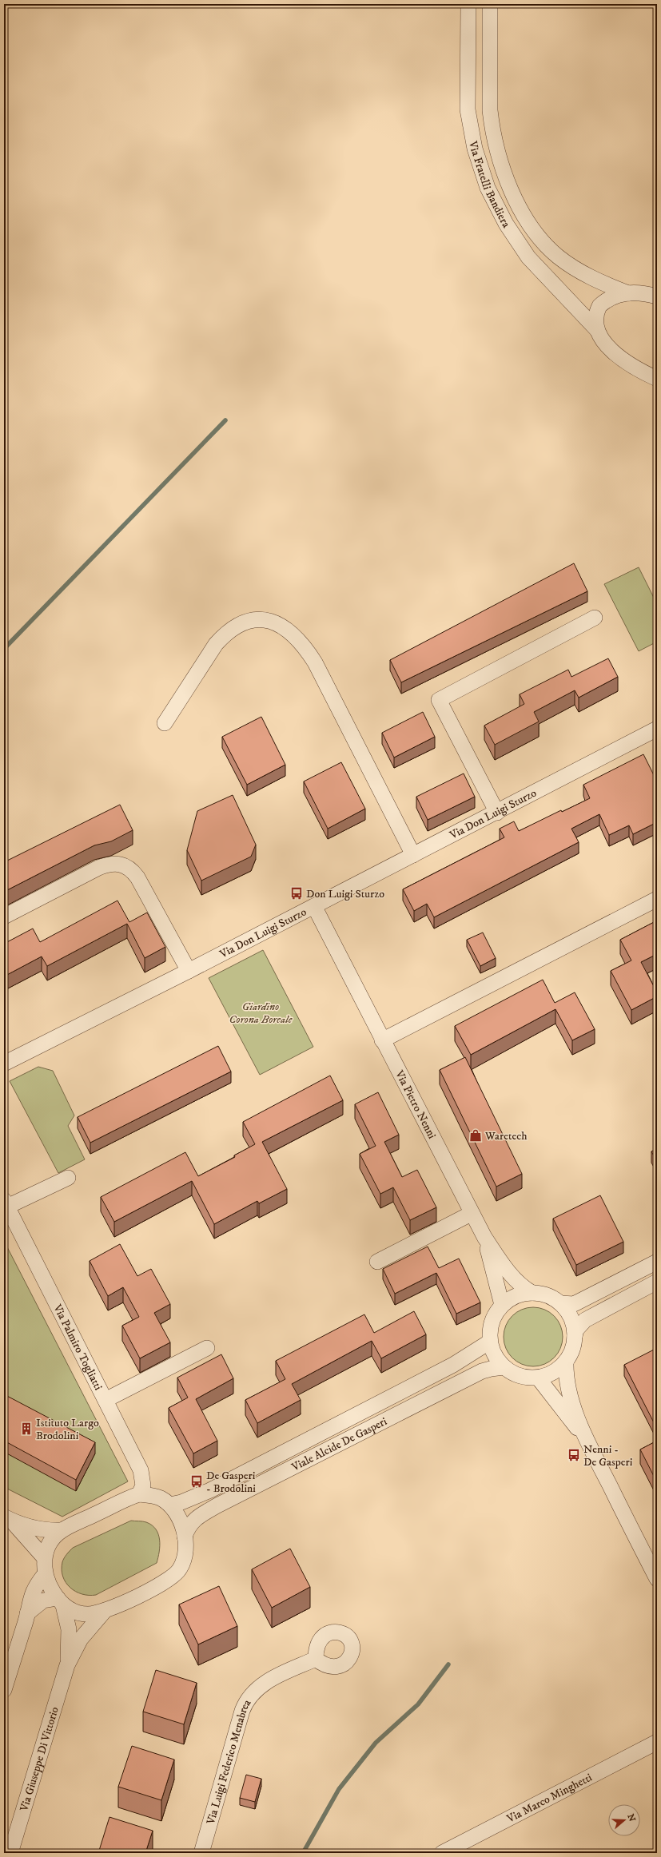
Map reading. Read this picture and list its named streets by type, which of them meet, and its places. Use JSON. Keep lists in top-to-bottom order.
{
  "streets": {
    "street": [
      "Via Fratelli Bandiera",
      "Via Don Luigi Sturzo",
      "Via Pietro Nenni",
      "Via Palmiro Togliatti",
      "Viale Alcide De Gasperi",
      "Via Giuseppe Di Vittorio",
      "Via Luigi Federico Menabrea",
      "Via Marco Minghetti"
    ]
  },
  "crossings": [
    ["Via Don Luigi Sturzo", "Via Pietro Nenni"],
    ["Via Pietro Nenni", "Viale Alcide De Gasperi"]
  ],
  "parks": ["Giardino Corona Boreale"],
  "places": {
    "bus stop": ["Don Luigi Sturzo", "Nenni - De Gasperi", "De Gasperi - Brodolini"],
    "shop": ["Waretech"],
    "building": ["Istituto Largo Brodolini"]
  },
  "north": "right"
}
